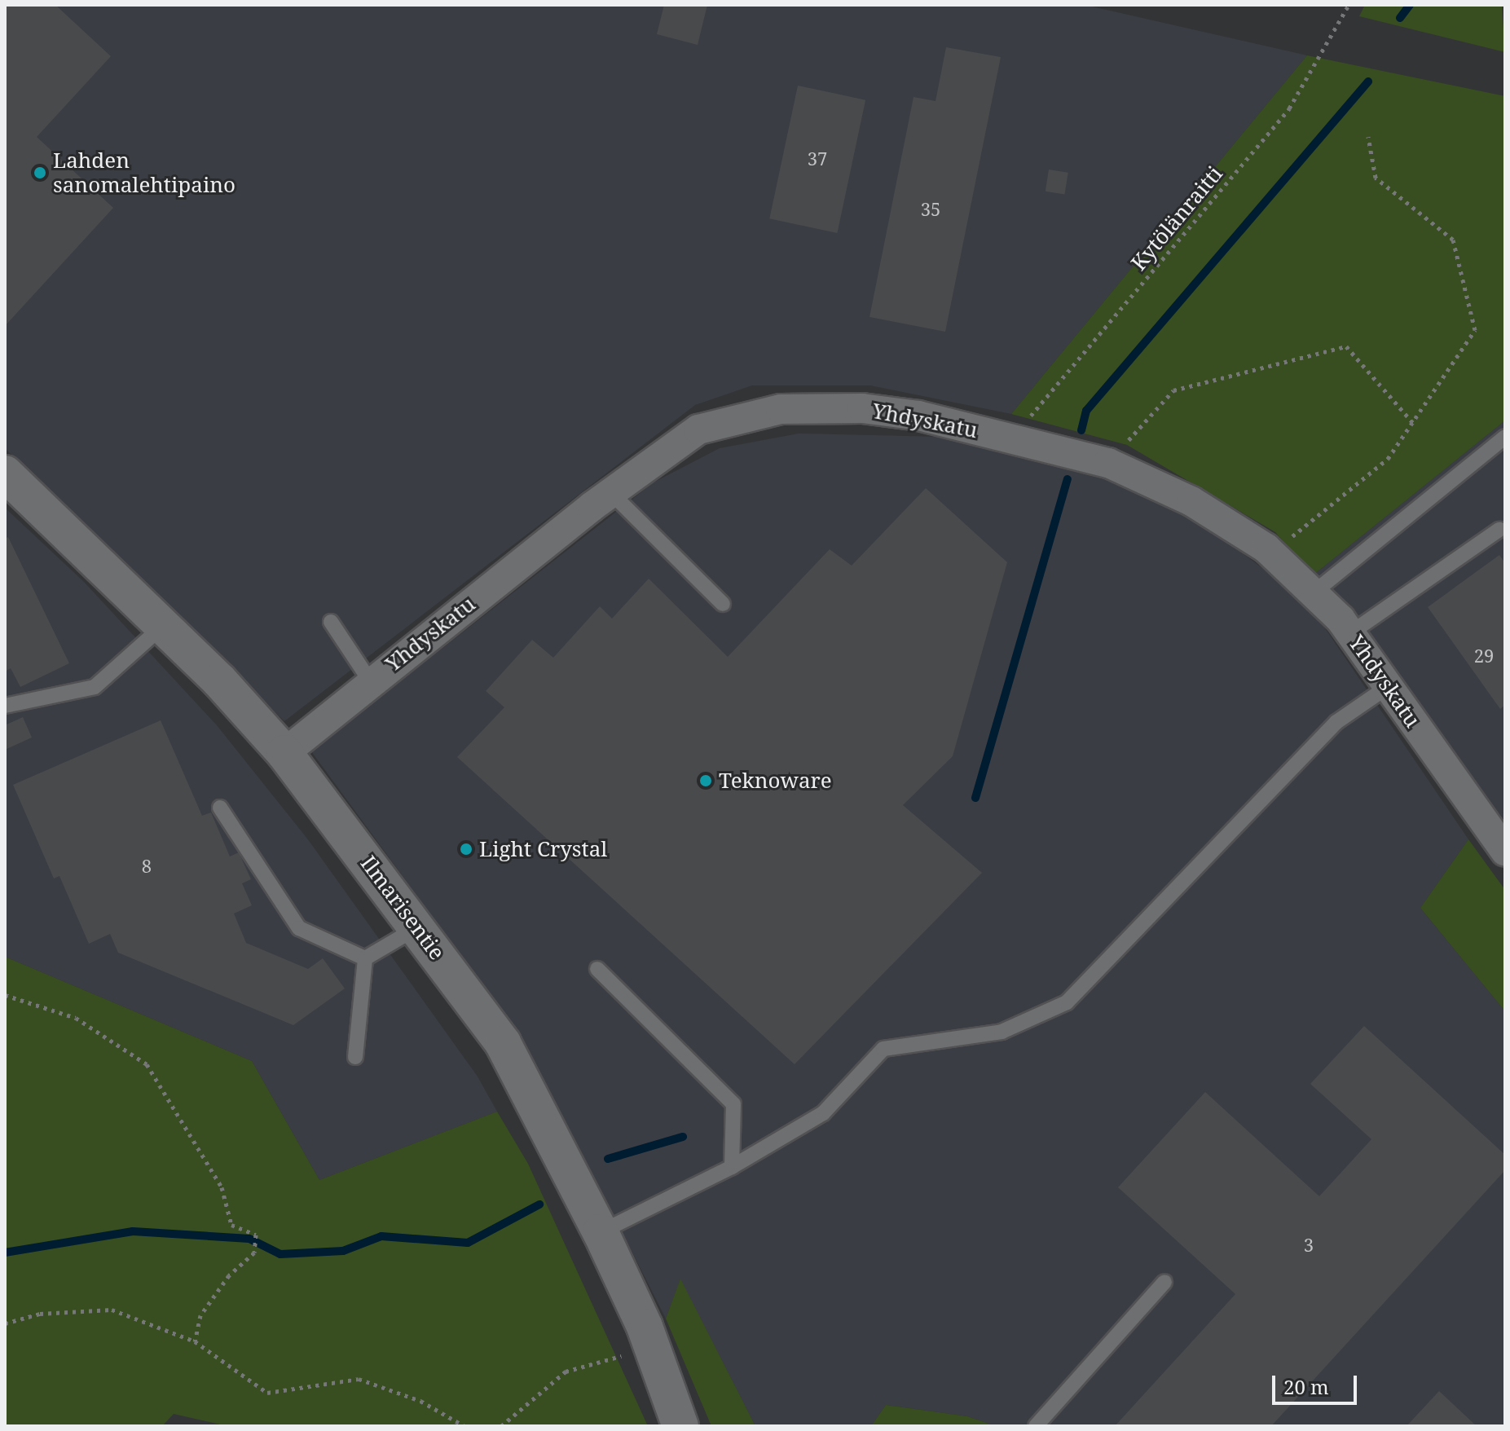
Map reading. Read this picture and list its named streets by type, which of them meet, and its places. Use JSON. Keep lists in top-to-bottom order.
{
  "streets": {
    "street": ["Yhdyskatu", "Ilmarisentie"],
    "path": ["Kytölänraitti"]
  },
  "crossings": [
    ["Kytölänraitti", "Yhdyskatu"],
    ["Yhdyskatu", "Ilmarisentie"]
  ],
  "places": ["Lahden sanomalehtipaino", "Teknoware", "Light Crystal"],
  "house_numbers": [
    "37",
    "35",
    "29",
    "8",
    "3"
  ],
  "scale_bar": "20 m"
}
